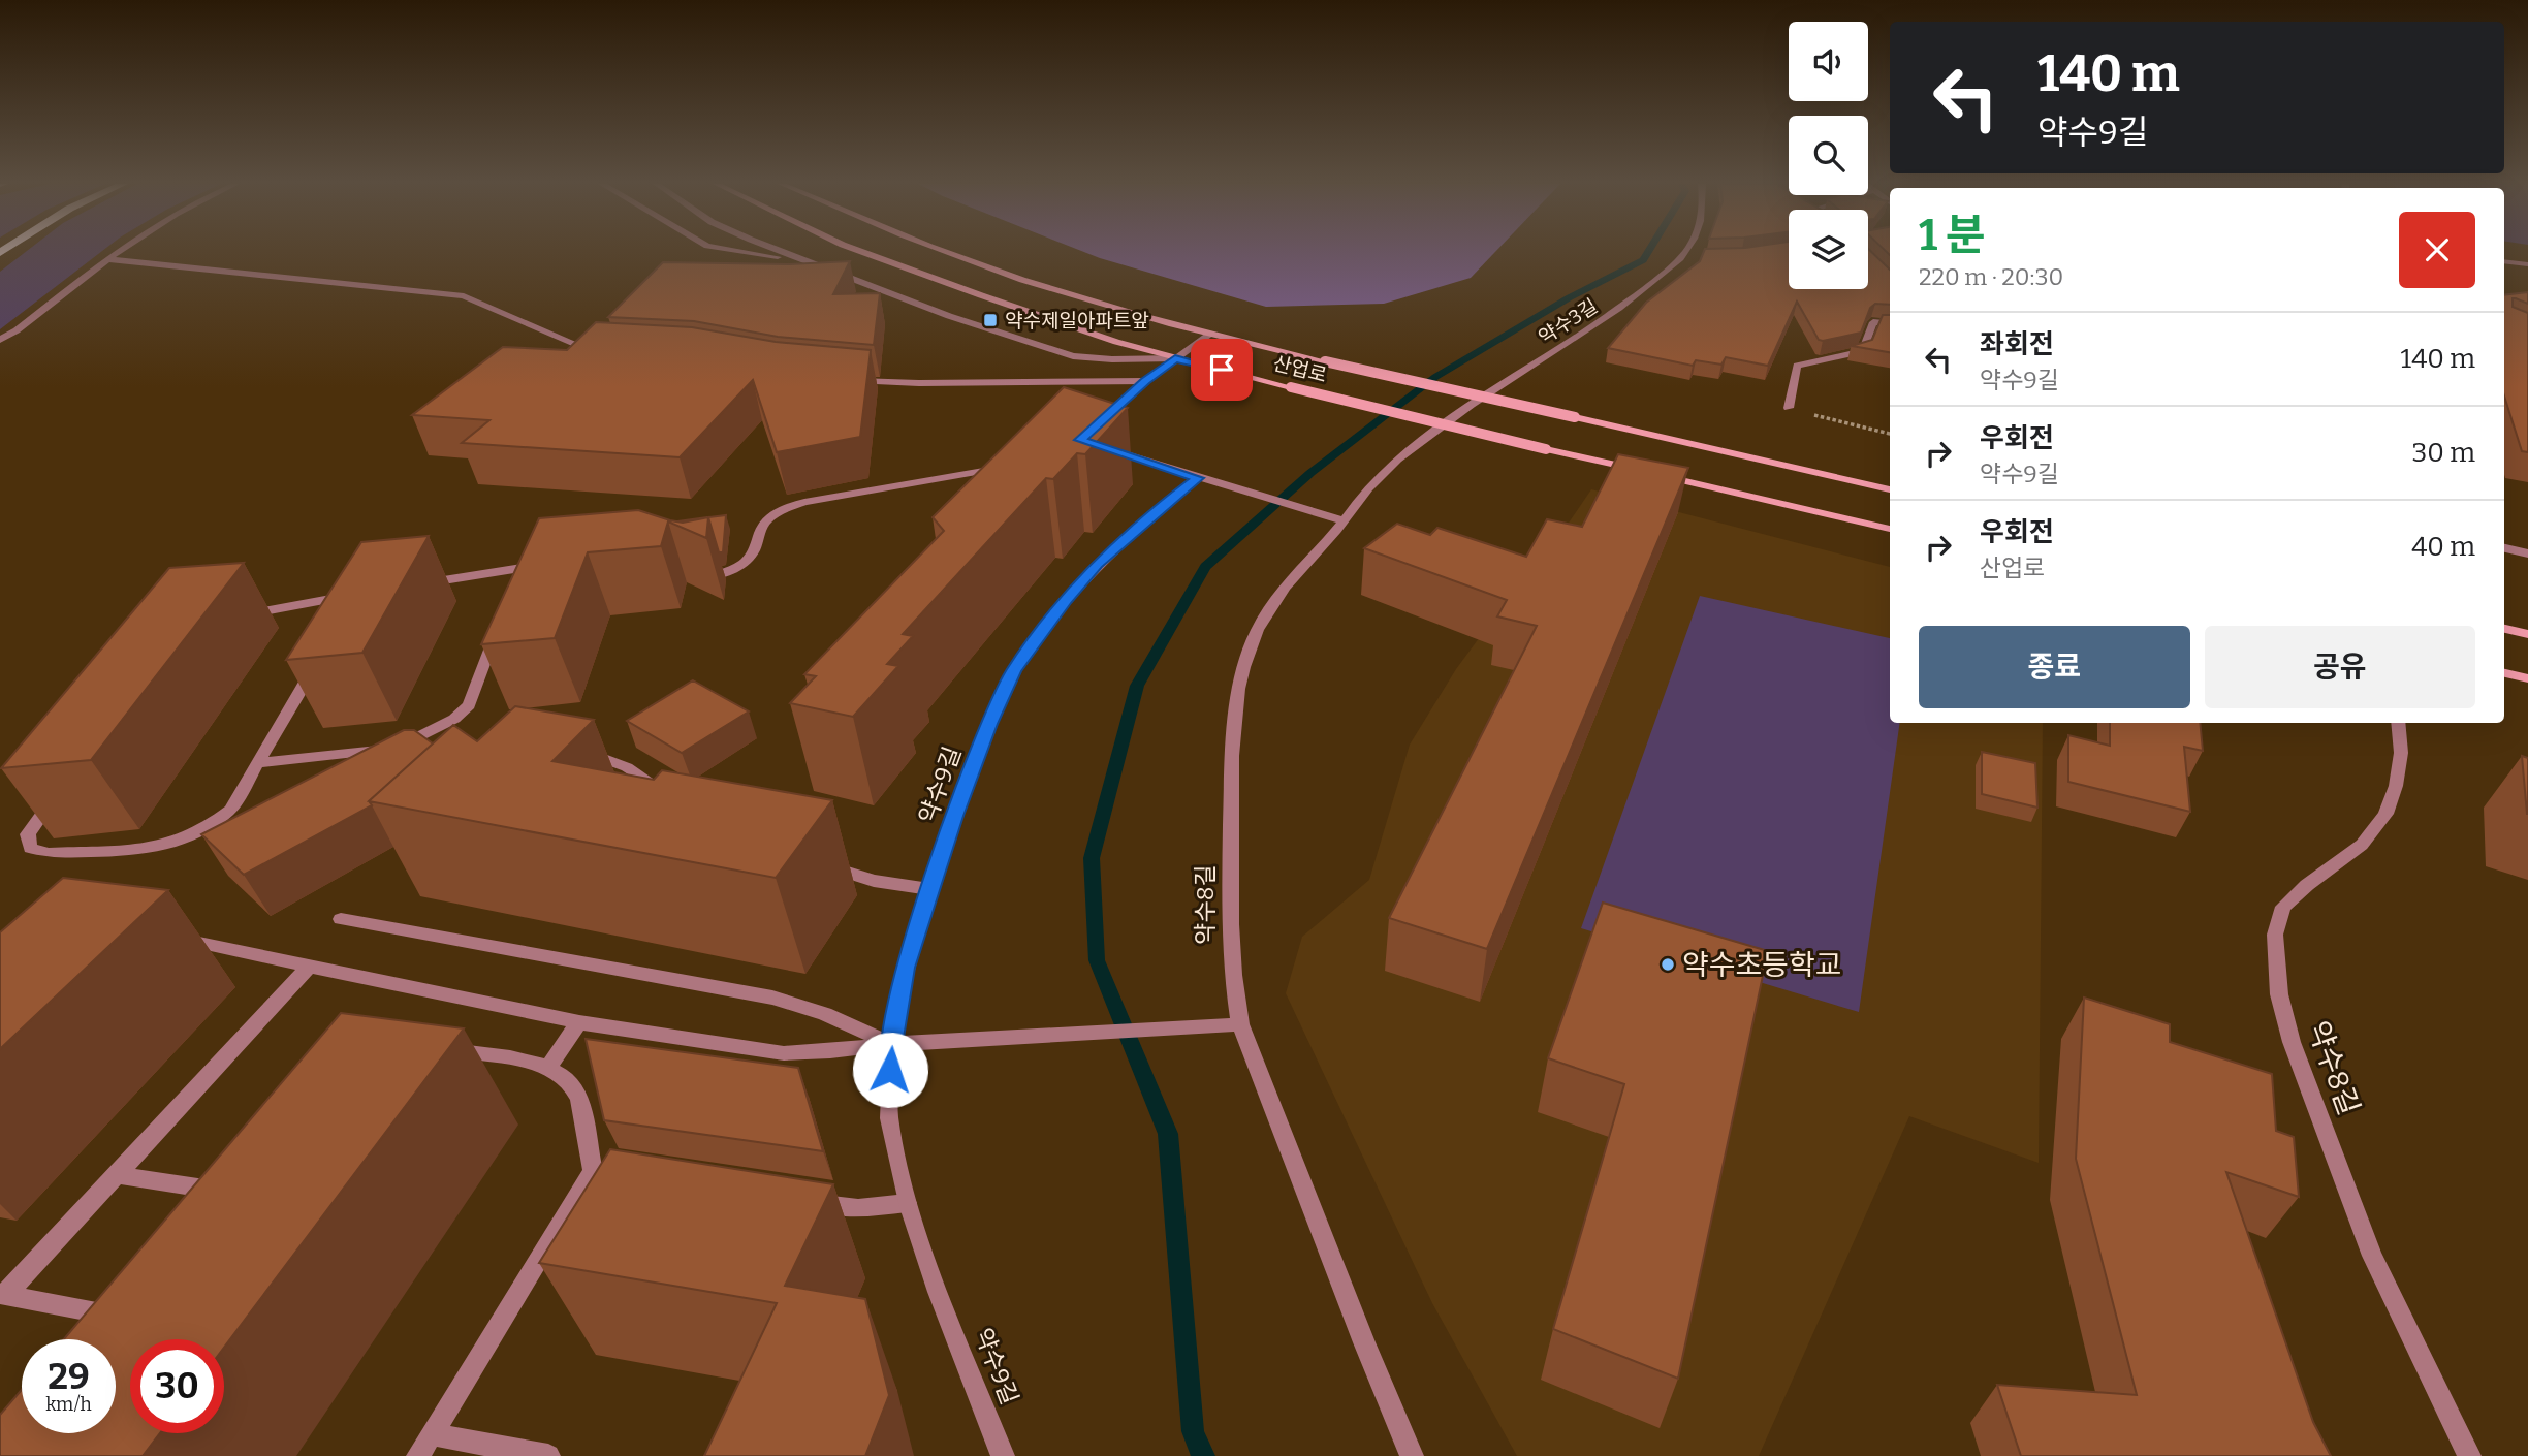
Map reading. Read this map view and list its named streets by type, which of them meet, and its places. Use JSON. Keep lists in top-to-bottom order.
{
  "streets": {
    "main road": ["산업로"],
    "street": ["약수3길", "약수9길", "약수8길"]
  },
  "crossings": [
    ["약수3길", "약수8길"]
  ],
  "places": {
    "transit": ["약수제일아파트앞"],
    "other": ["약수초등학교"]
  },
  "page": {
    "turn": ["140 m", "약수9길"],
    "heading": ["1 분", "220 m · 20:30"],
    "list": [
      {
        "name": "좌회전",
        "note": "약수9길",
        "value": "140 m"
      },
      {
        "name": "우회전",
        "note": "약수9길",
        "value": "30 m"
      },
      {
        "name": "우회전",
        "note": "산업로",
        "value": "40 m"
      }
    ],
    "buttons": ["종료", "공유"],
    "speed": "29 km/h",
    "limit": "30"
  }
}
